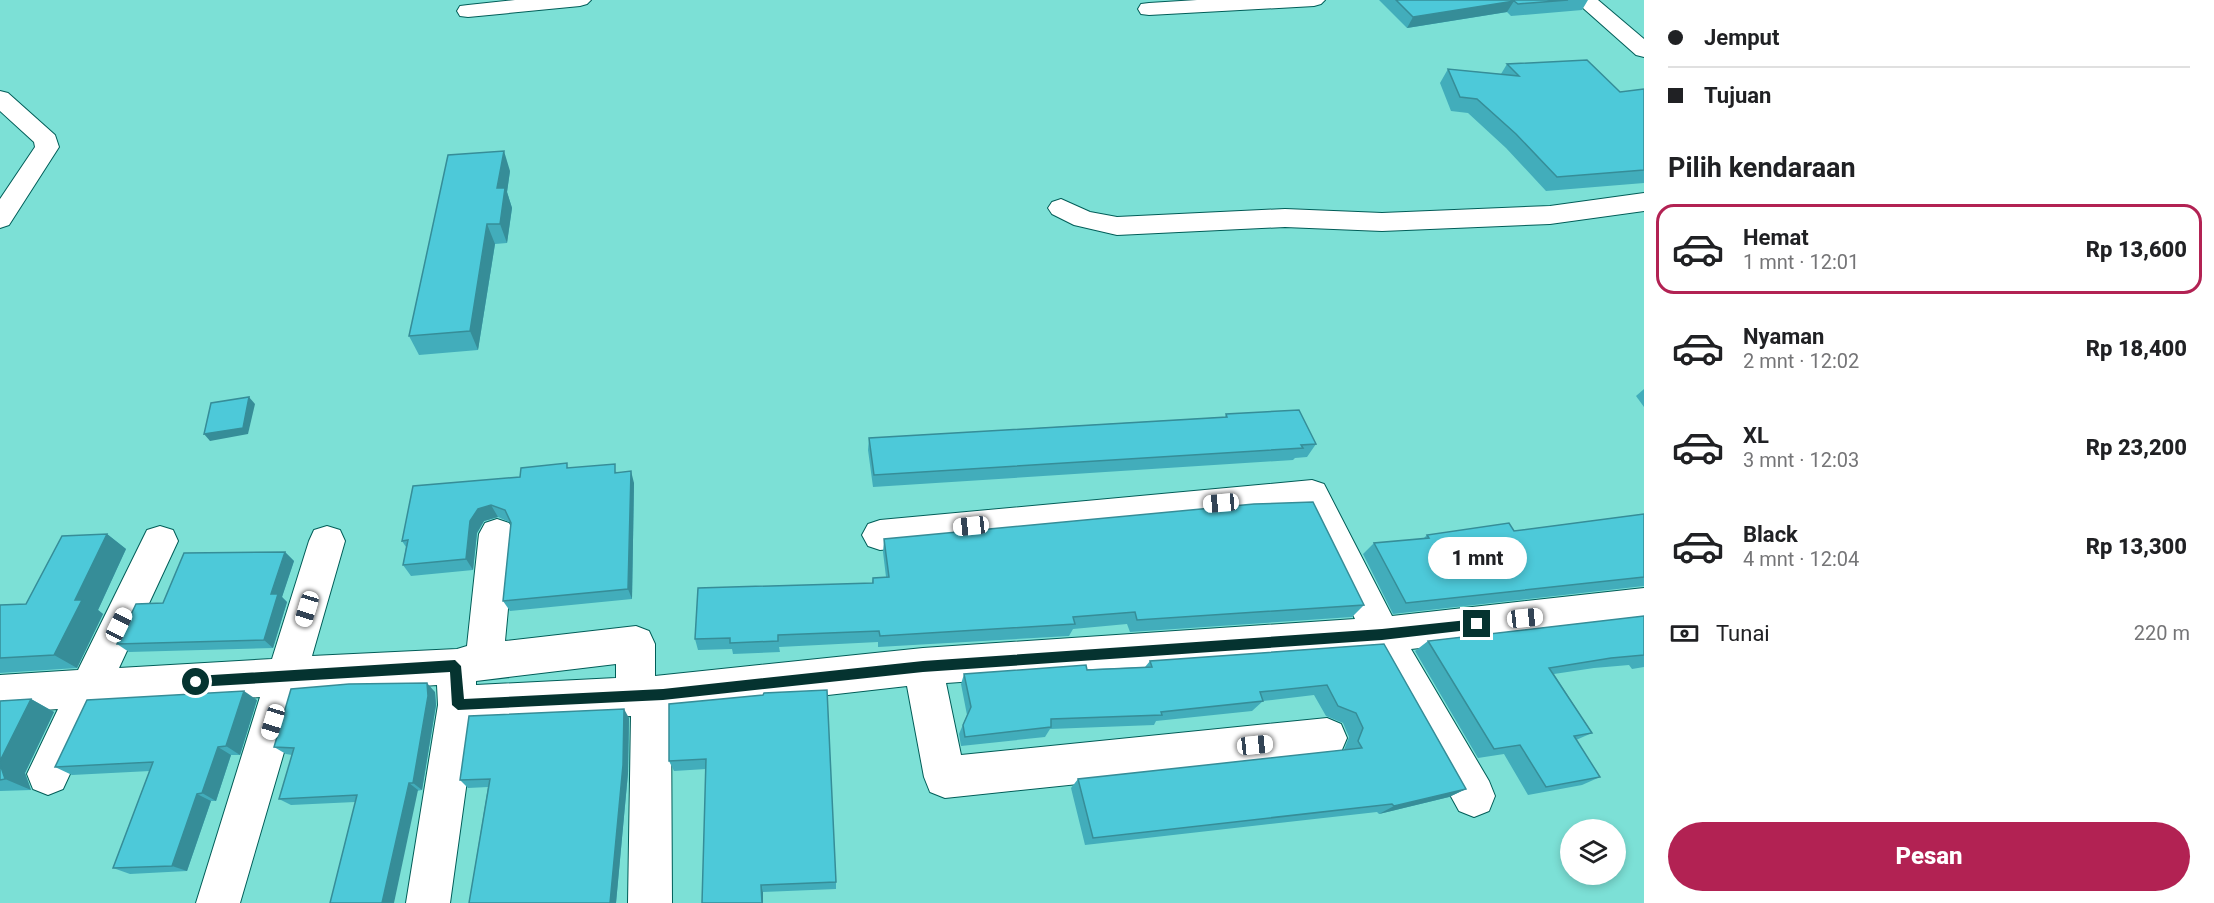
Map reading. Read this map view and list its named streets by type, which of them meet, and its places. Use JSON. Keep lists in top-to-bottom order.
{
  "page": {
    "banner": ["Jemput", "Tujuan"],
    "heading": "Pilih kendaraan",
    "list": [
      {
        "name": "Hemat",
        "note": "1 mnt · 12:01",
        "value": "Rp 13,600"
      },
      {
        "name": "Nyaman",
        "note": "2 mnt · 12:02",
        "value": "Rp 18,400"
      },
      {
        "name": "XL",
        "note": "3 mnt · 12:03",
        "value": "Rp 23,200"
      },
      {
        "name": "Black",
        "note": "4 mnt · 12:04",
        "value": "Rp 13,300"
      }
    ],
    "bubble": "1 mnt",
    "pay": ["Tunai", "220 m"],
    "buttons": "Pesan"
  }
}
